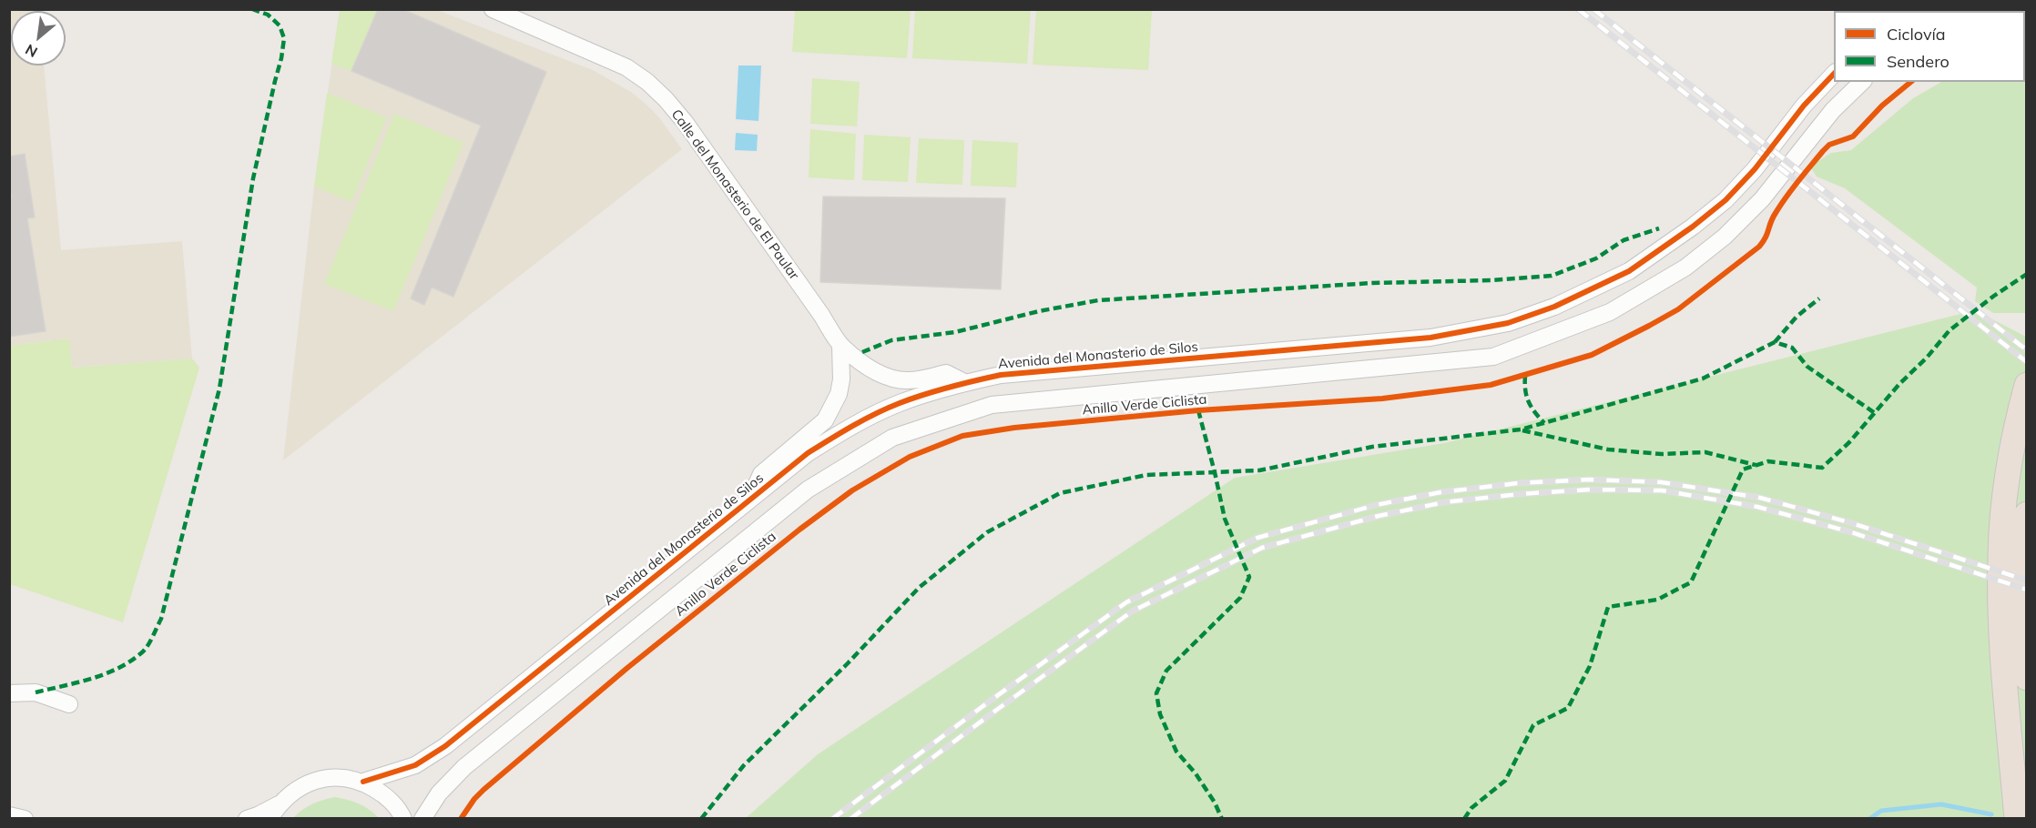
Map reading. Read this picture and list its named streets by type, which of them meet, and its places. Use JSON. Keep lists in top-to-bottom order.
{
  "streets": {
    "street": ["Calle del Monasterio de El Paular", "Avenida del Monasterio de Silos"],
    "cycle path": ["Anillo Verde Ciclista"]
  },
  "crossings": [
    ["Calle del Monasterio de El Paular", "Avenida del Monasterio de Silos"]
  ],
  "legend": ["Ciclovía", "Sendero"],
  "north": "bottom left"
}
